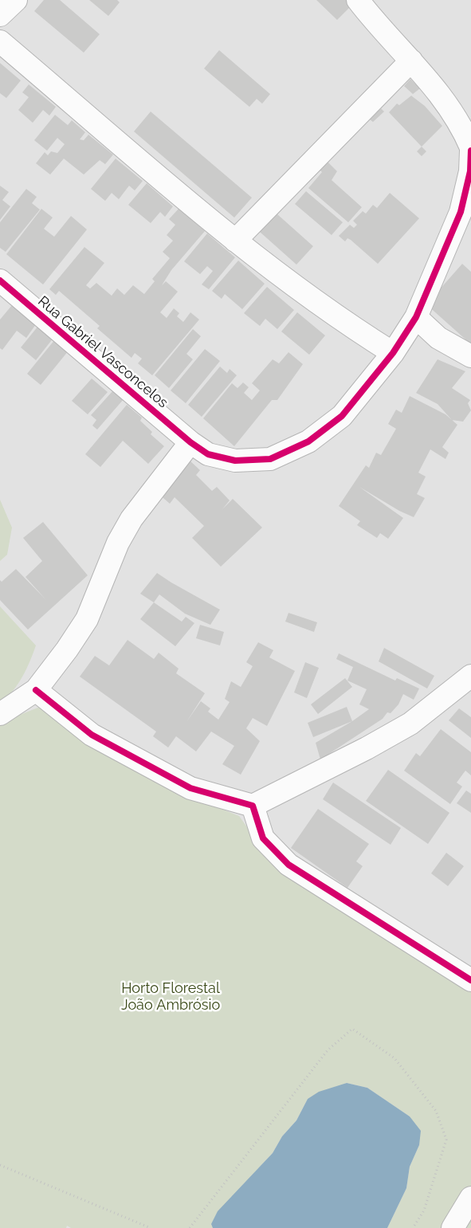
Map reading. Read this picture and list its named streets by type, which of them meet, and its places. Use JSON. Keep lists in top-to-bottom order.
{
  "streets": {
    "street": ["Rua Gabriel Vasconcelos"]
  },
  "parks": ["Horto Florestal João Ambrósio"]
}
